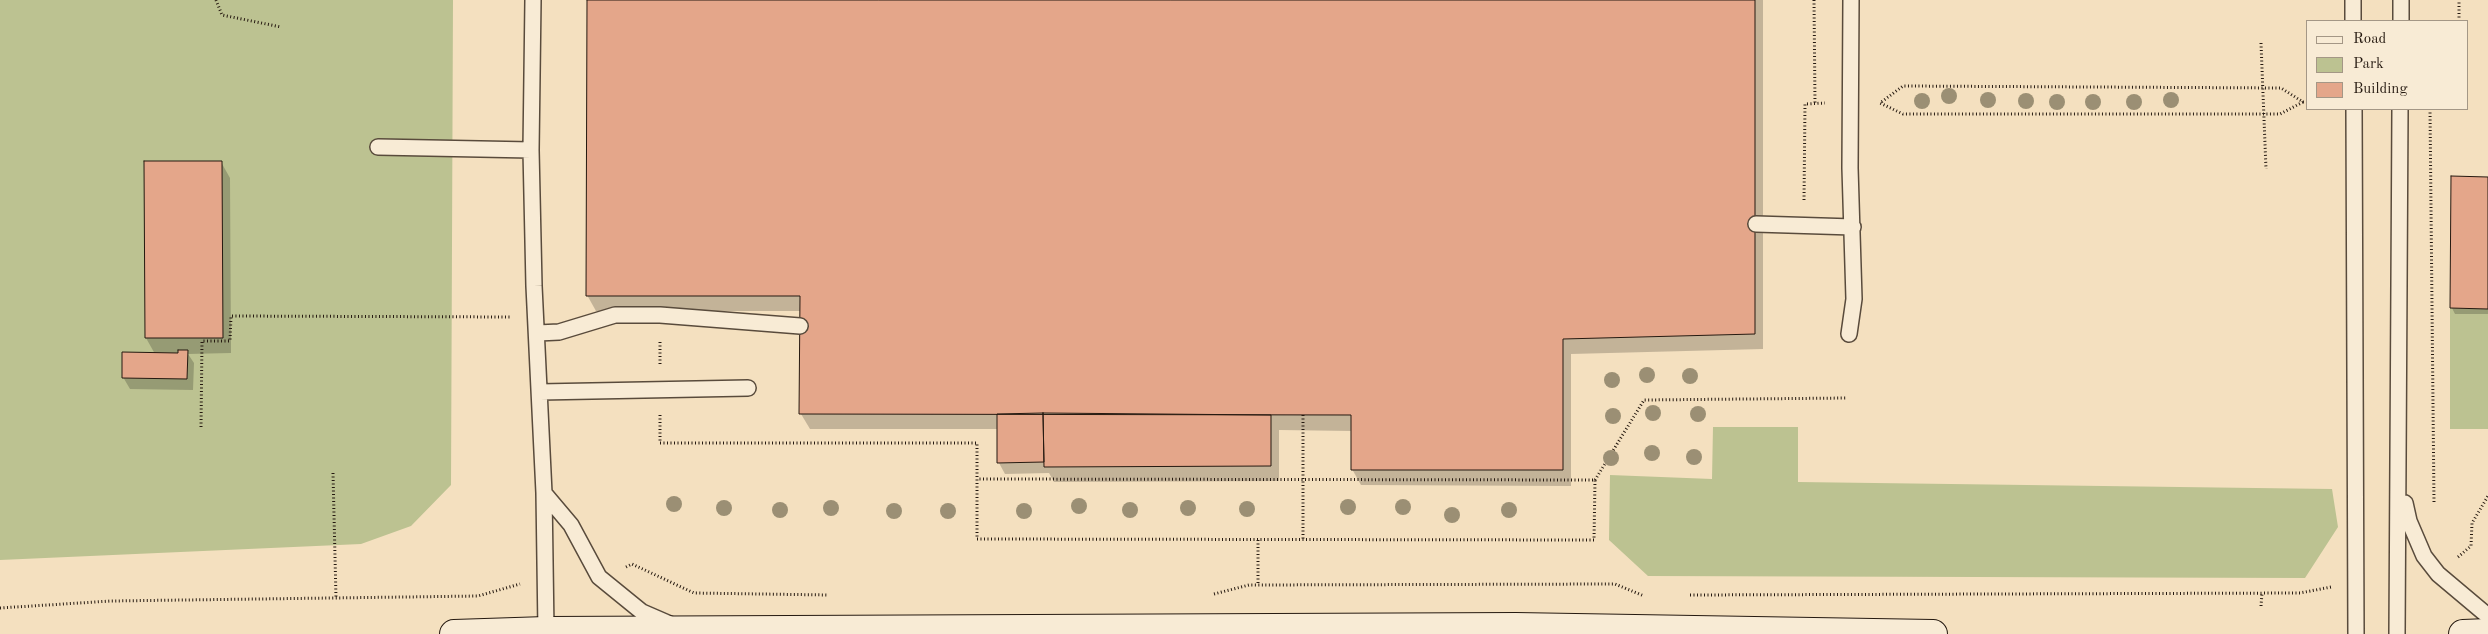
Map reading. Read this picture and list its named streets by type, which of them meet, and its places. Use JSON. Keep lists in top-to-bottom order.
{
  "legend": ["Road", "Park", "Building"]
}
